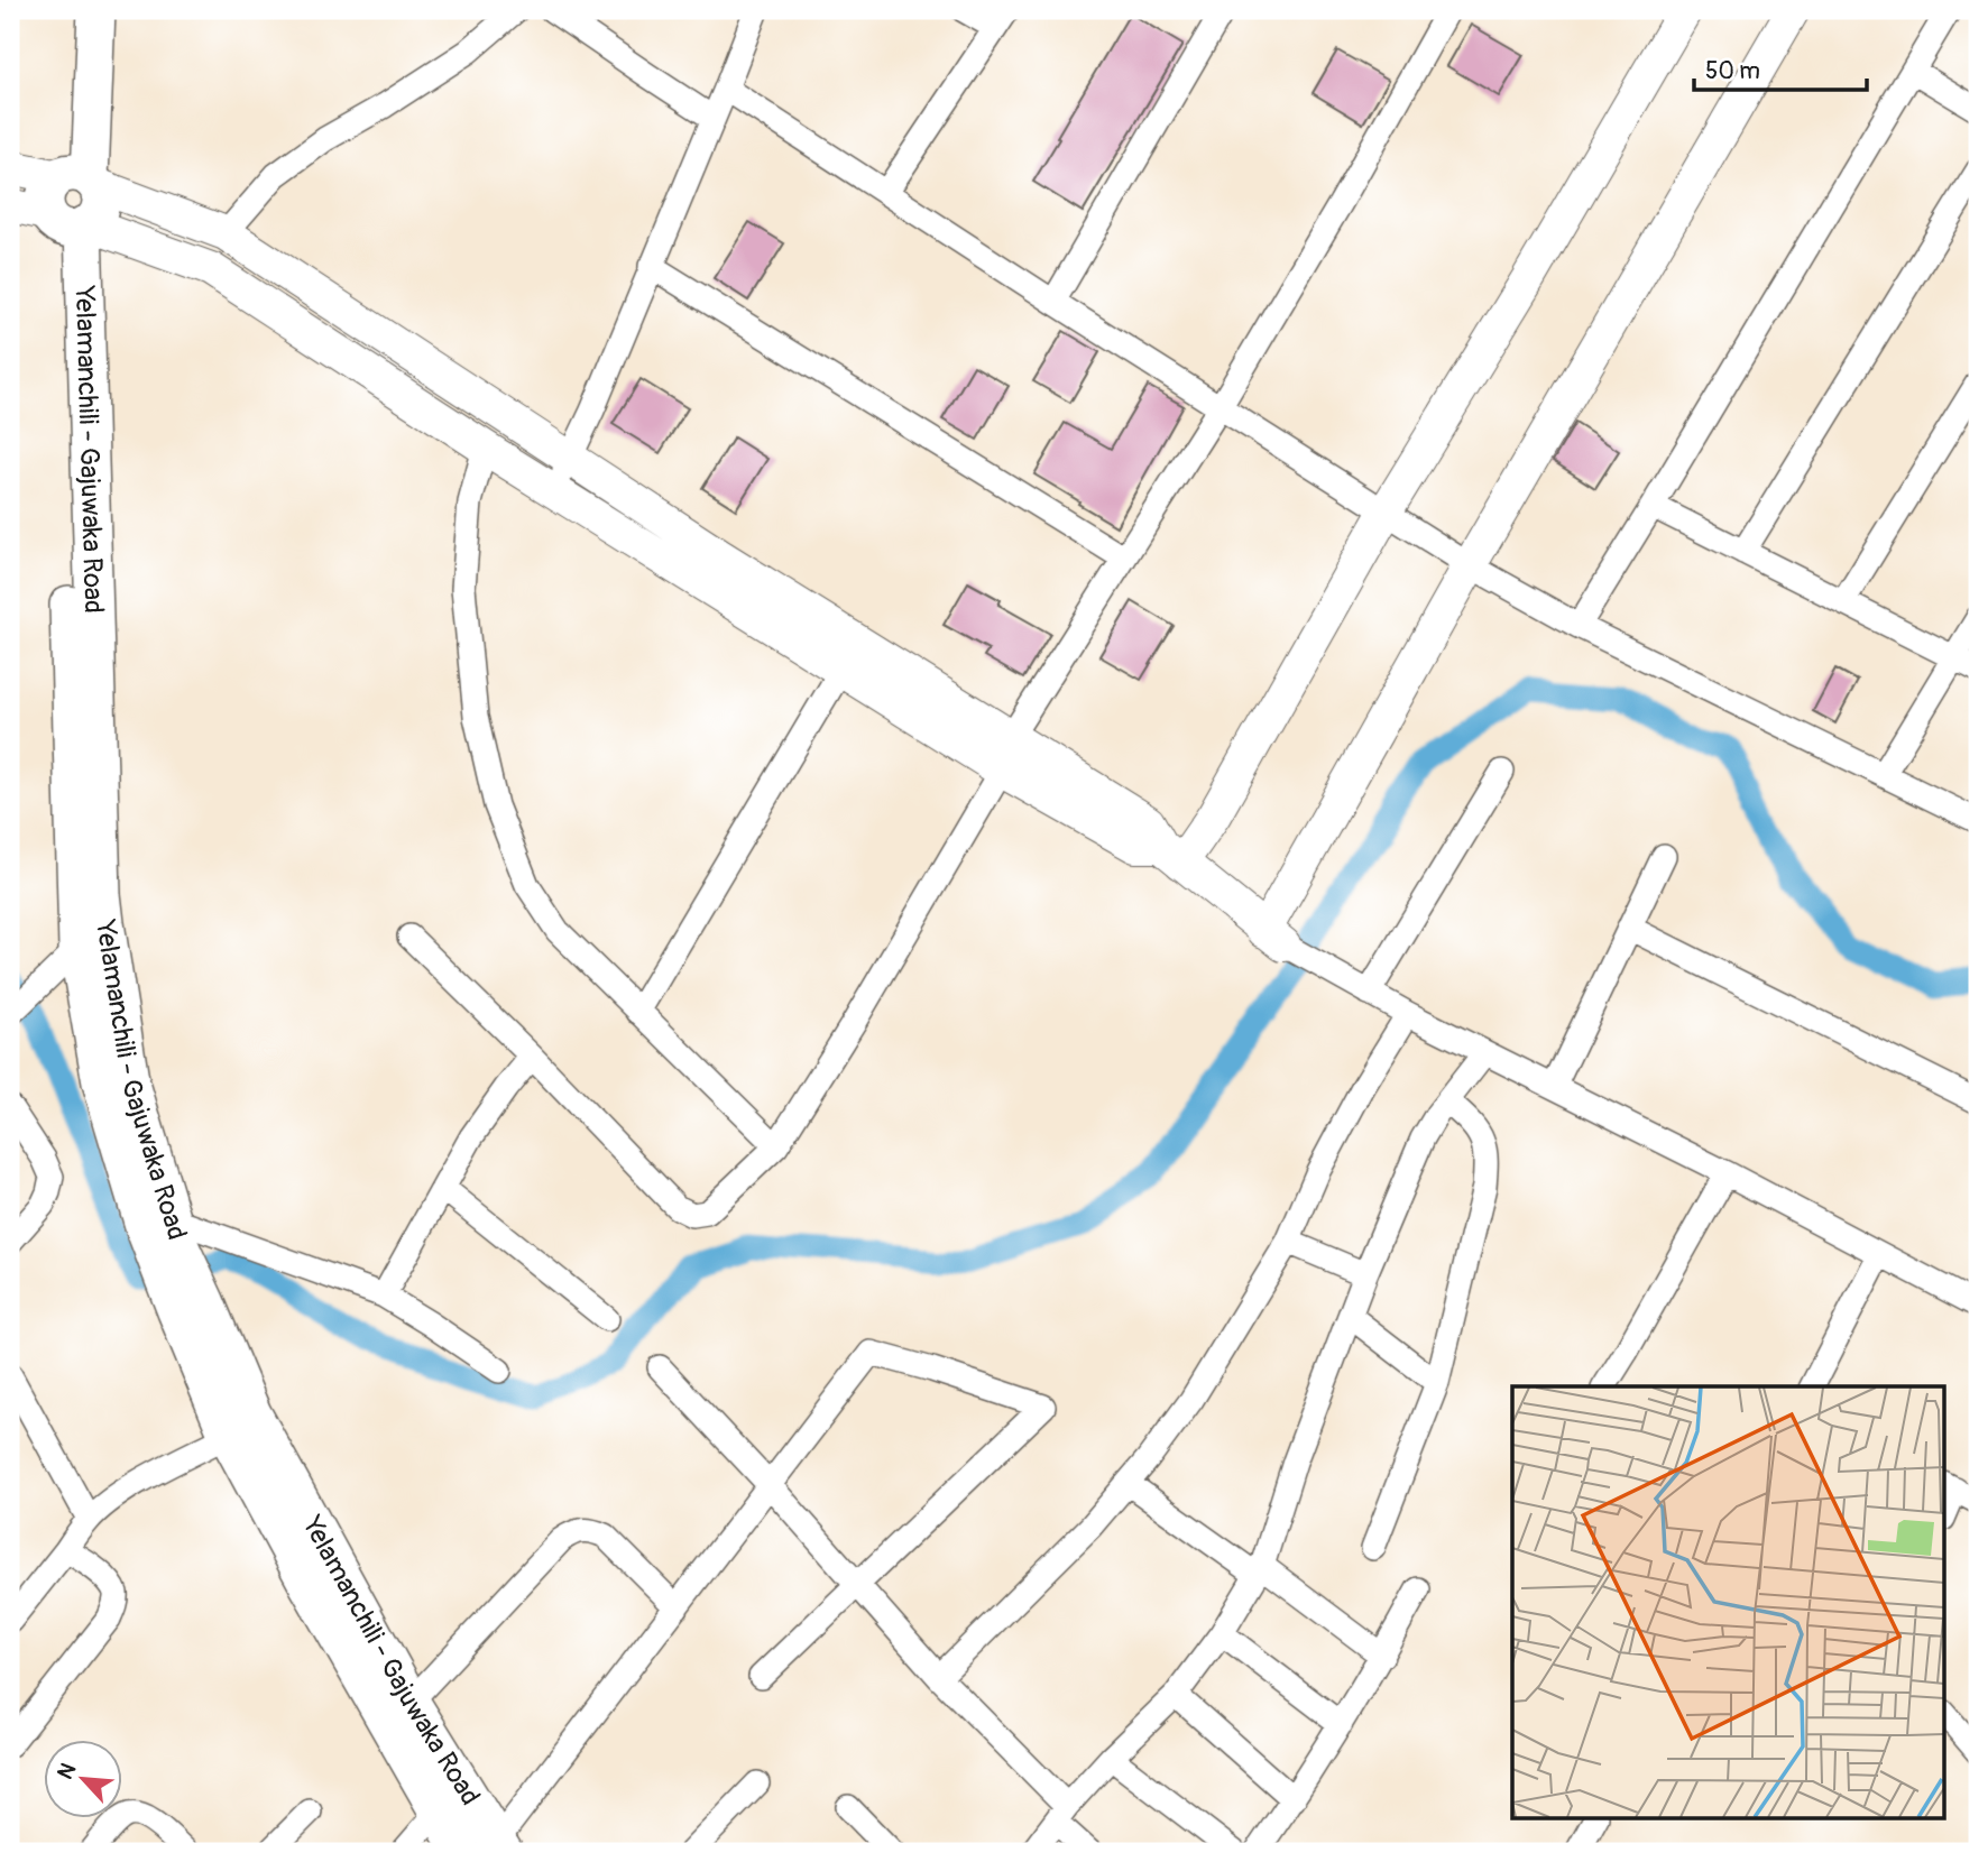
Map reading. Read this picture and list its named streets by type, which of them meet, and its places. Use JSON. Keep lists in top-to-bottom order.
{
  "streets": {
    "main road": ["Yelamanchili - Gajuwaka Road"]
  },
  "scale_bar": "50 m",
  "north": "top left"
}
